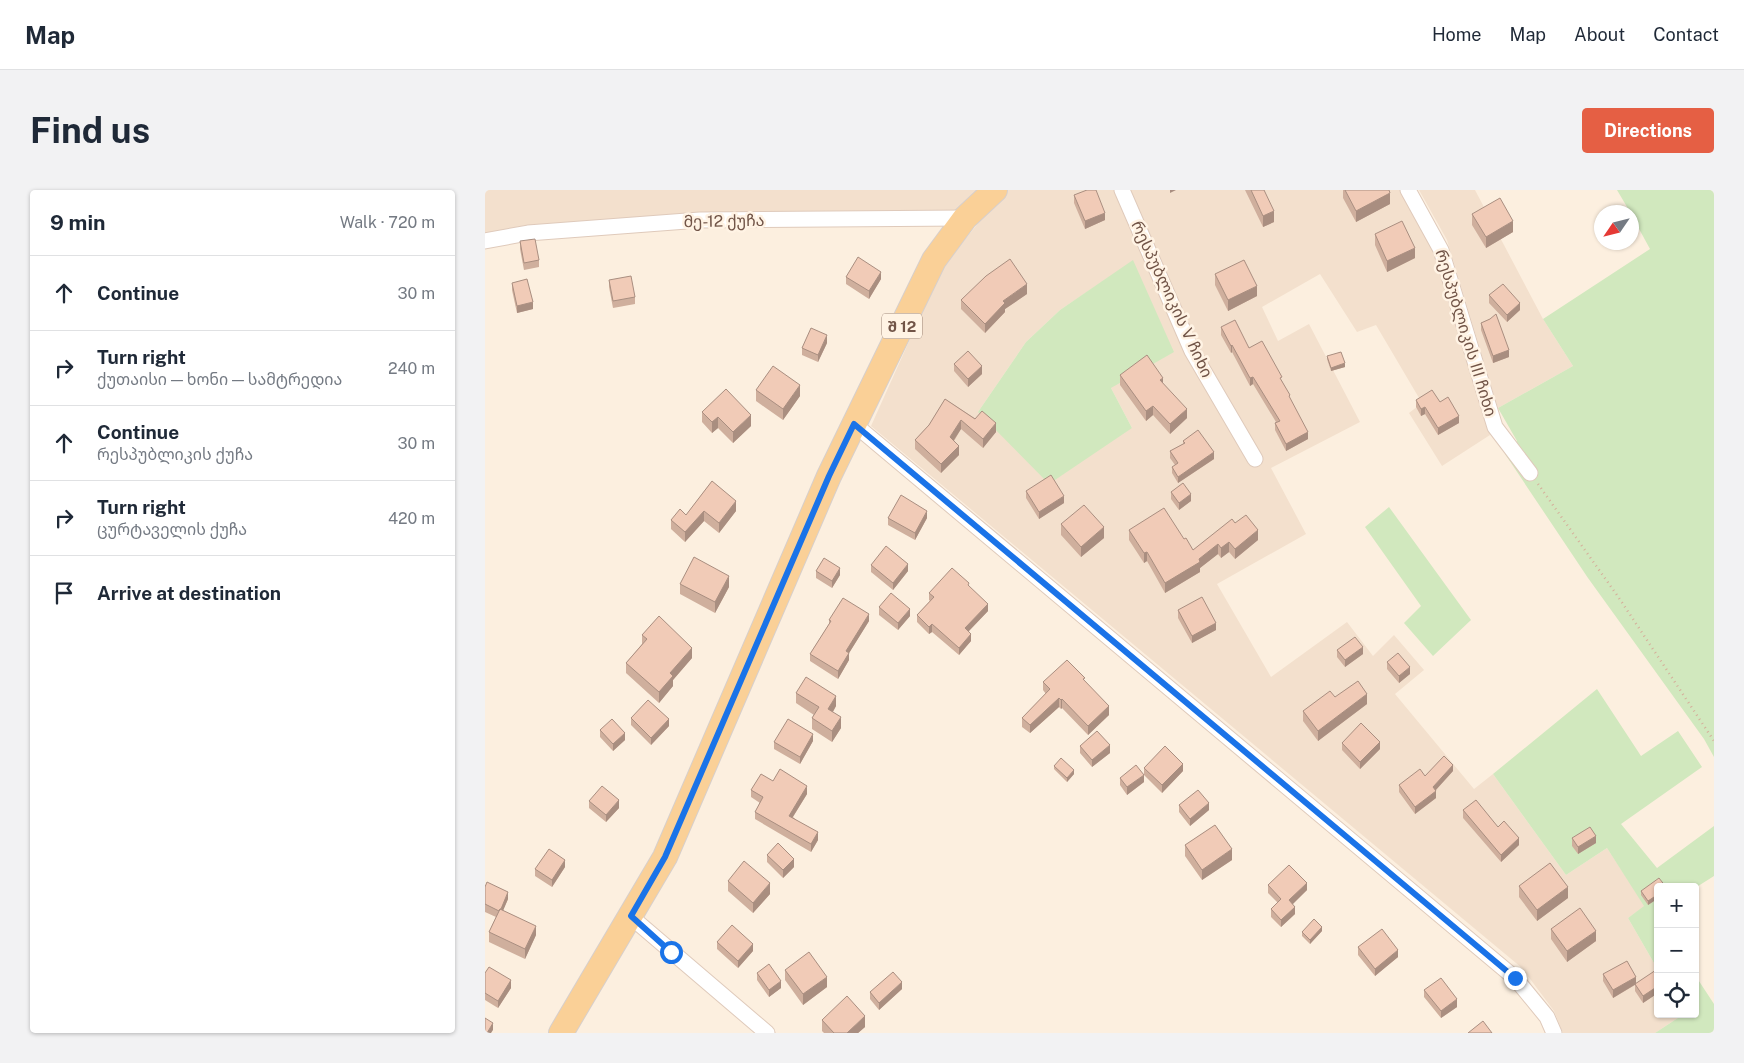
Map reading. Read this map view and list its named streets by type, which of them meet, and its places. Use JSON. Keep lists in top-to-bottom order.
{
  "streets": {
    "main road": ["შ 12"],
    "street": ["მე-12 ქუჩა", "რესპუბლიკის V ჩიხი", "რესპუბლიკის III ჩიხი"]
  },
  "crossings": [
    ["მე-12 ქუჩა", "შ 12"]
  ],
  "north": "bottom left",
  "page": {
    "header": "Map",
    "nav": [
      "Home",
      "Map",
      "About",
      "Contact"
    ],
    "buttons": "Directions",
    "title": "Find us",
    "heading": ["9 min", "Walk · 720 m"],
    "list": [
      ["Continue", "30 m"],
      ["Turn right", "ქუთაისი — ხონი — სამტრედია", "240 m"],
      ["Continue", "რესპუბლიკის ქუჩა", "30 m"],
      ["Turn right", "ცურტაველის ქუჩა", "420 m"],
      "Arrive at destination"
    ],
    "map_buttons": ["+", "−"]
  }
}
